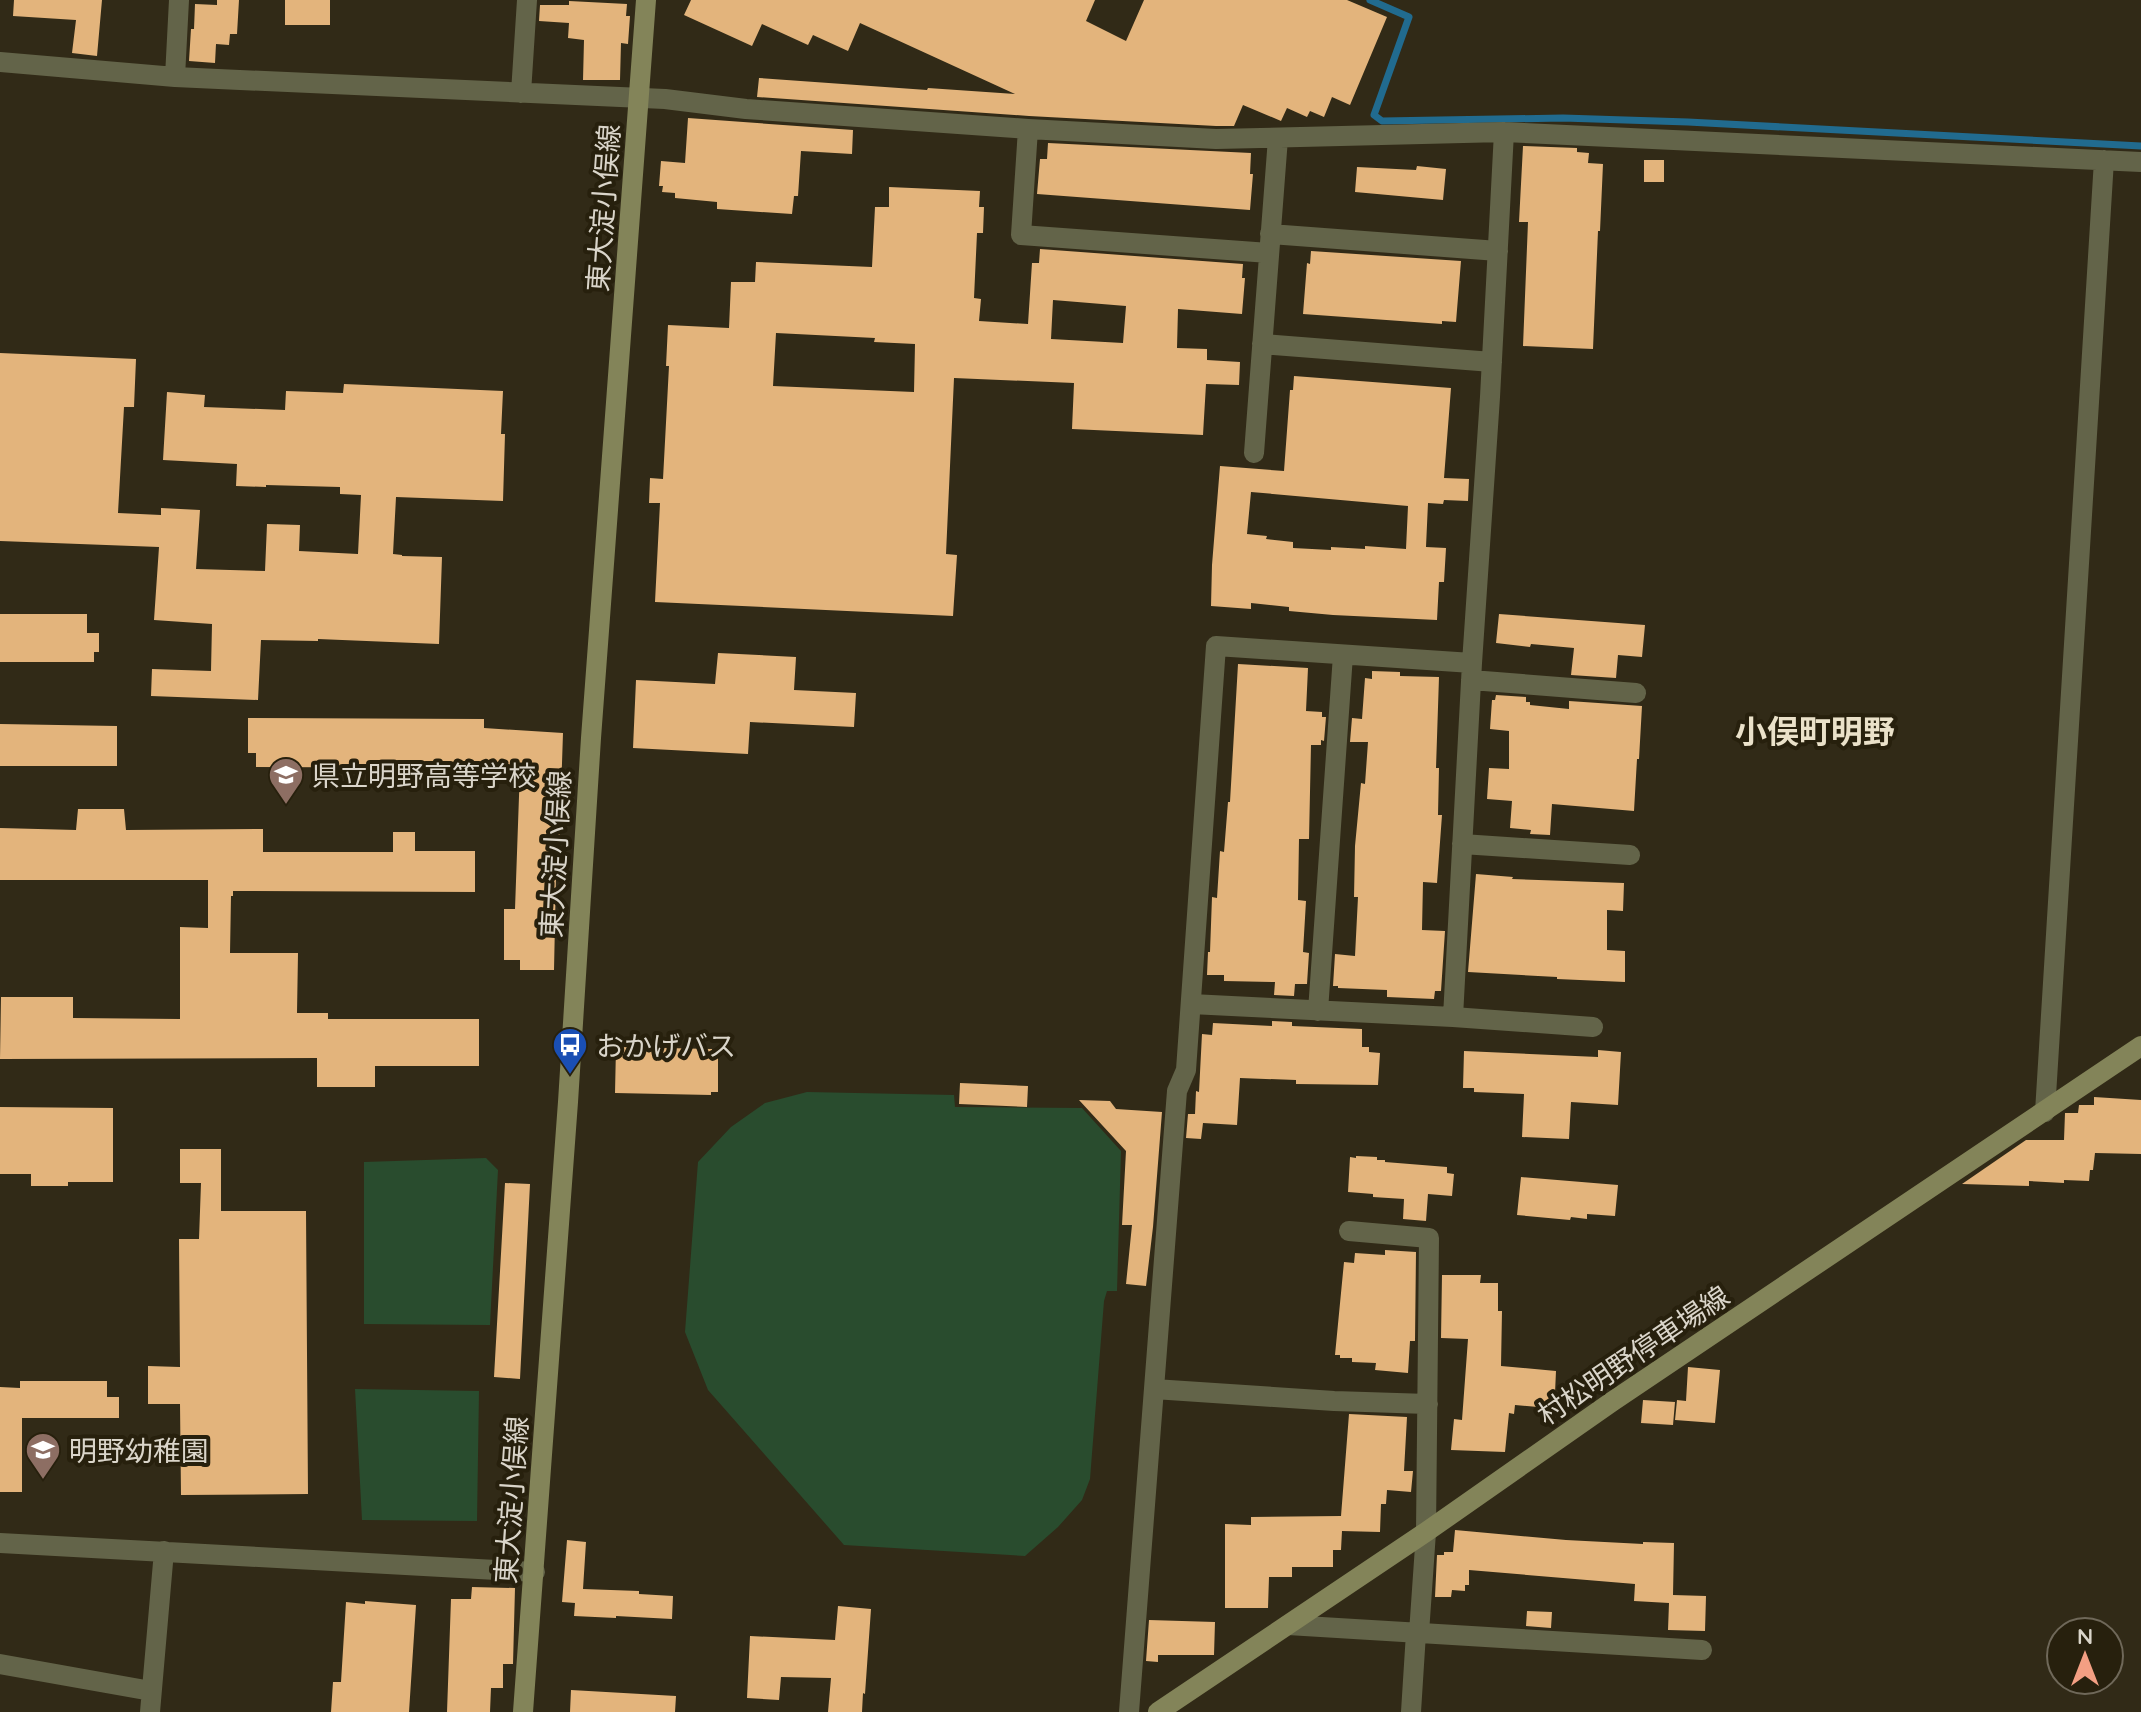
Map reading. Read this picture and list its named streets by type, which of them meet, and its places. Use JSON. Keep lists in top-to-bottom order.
{
  "streets": {
    "main road": ["東大淀小俣線", "村松明野停車場線"]
  },
  "districts": ["小俣町明野"],
  "places": {
    "school or university": ["県立明野高等学校", "明野幼稚園"],
    "bus stop": ["おかげバス"]
  },
  "north": "top"
}
